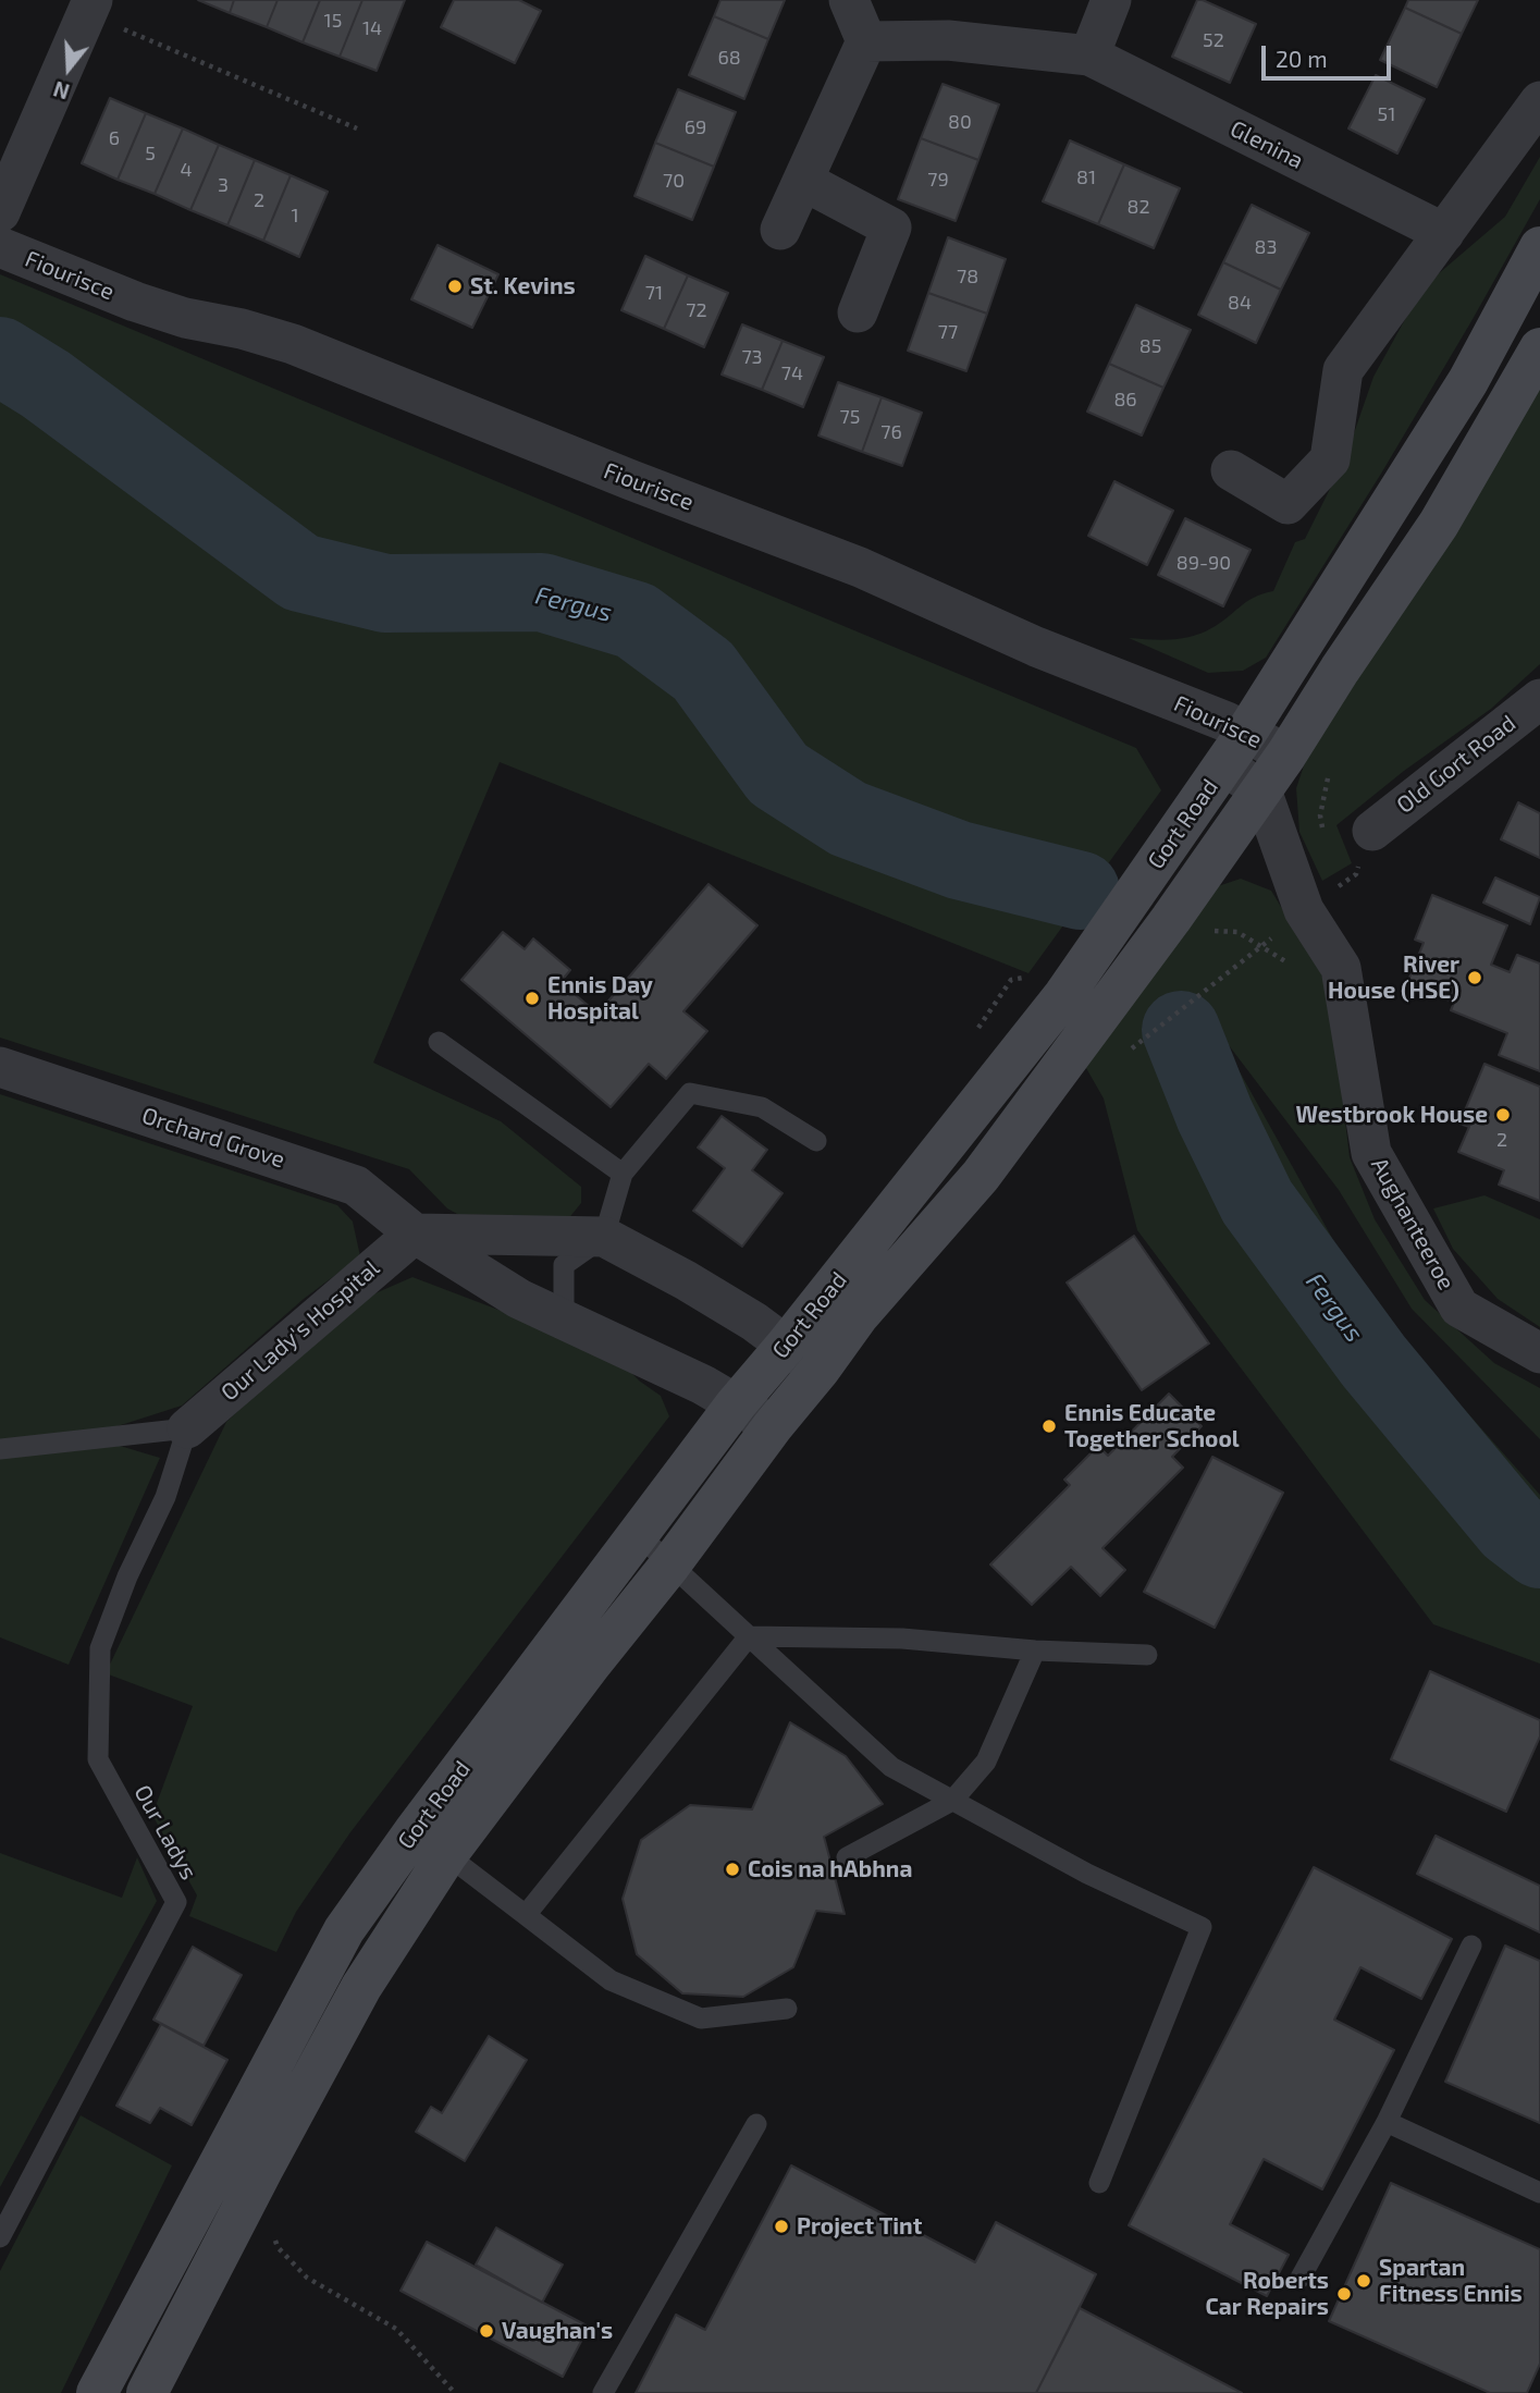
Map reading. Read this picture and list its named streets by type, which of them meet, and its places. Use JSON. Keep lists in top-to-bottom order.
{
  "streets": {
    "main road": ["Gort Road"],
    "street": [
      "Glenina",
      "Fiourisce",
      "Old Gort Road",
      "Orchard Grove",
      "Aughanteeroe",
      "Our Lady's Hospital"
    ],
    "lane": ["Our Ladys"]
  },
  "crossings": [
    ["Fiourisce", "Gort Road"],
    ["Gort Road", "Orchard Grove"],
    ["Gort Road", "Aughanteeroe"],
    ["Orchard Grove", "Our Lady's Hospital"],
    ["Our Lady's Hospital", "Our Ladys"]
  ],
  "water": ["Fergus"],
  "places": [
    "St. Kevins",
    "River House (HSE)",
    "Ennis Day Hospital",
    "Westbrook House",
    "Ennis Educate Together School",
    "Cois na hAbhna",
    "Project Tint",
    "Spartan Fitness Ennis",
    "Roberts Car Repairs",
    "Vaughan's"
  ],
  "house_numbers": [
    "15",
    "14",
    "52",
    "68",
    "51",
    "80",
    "69",
    "6",
    "5",
    "4",
    "81",
    "79",
    "70",
    "3",
    "2",
    "82",
    "1",
    "83",
    "78",
    "71",
    "84",
    "72",
    "77",
    "85",
    "73",
    "74",
    "86",
    "75",
    "76",
    "89-90",
    "2"
  ],
  "scale_bar": "20 m",
  "north": "bottom"
}
